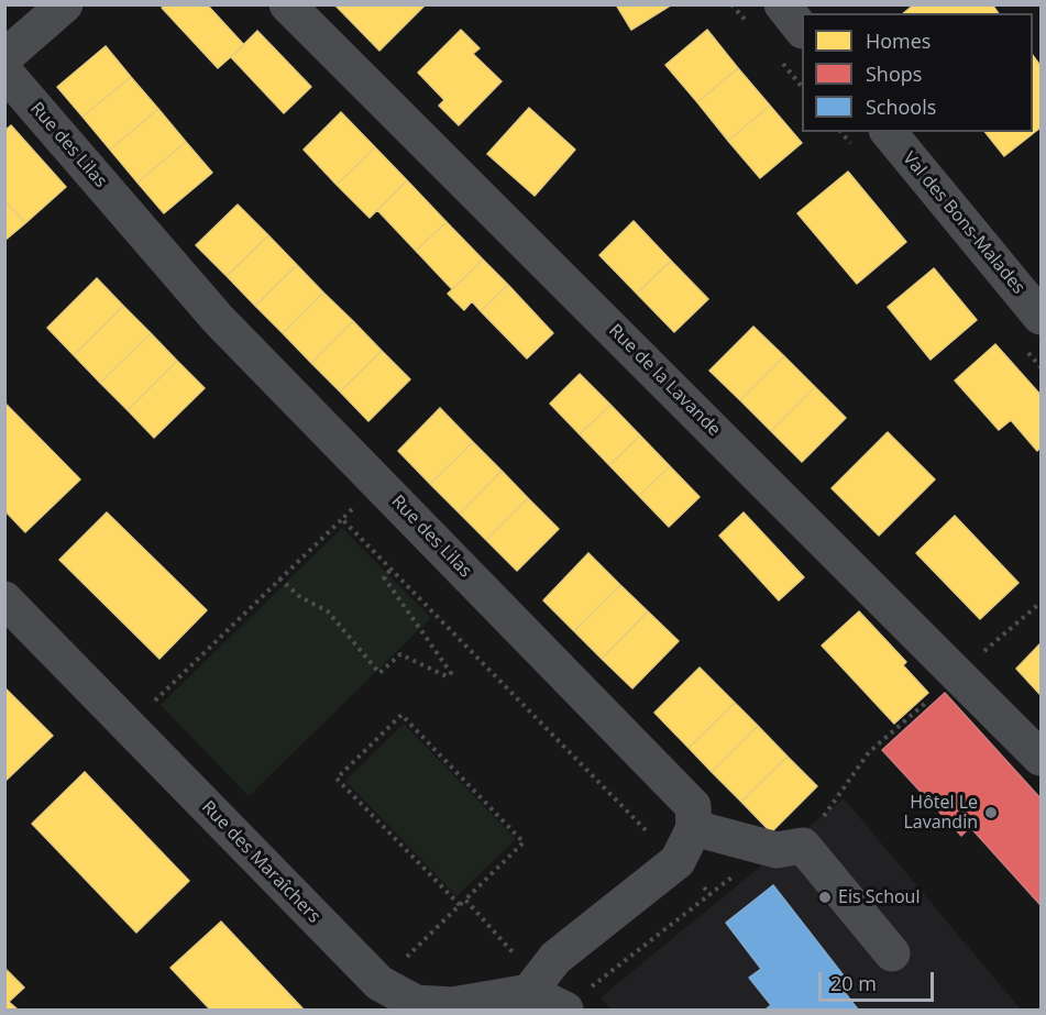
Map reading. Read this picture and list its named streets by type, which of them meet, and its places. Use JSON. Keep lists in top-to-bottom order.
{
  "streets": {
    "street": [
      "Rue des Lilas",
      "Val des Bons-Malades",
      "Rue de la Lavande",
      "Rue des Maraîchers"
    ]
  },
  "places": ["Hôtel Le Lavandin", "Eis Schoul"],
  "legend": ["Homes", "Shops", "Schools"],
  "scale_bar": "20 m"
}
